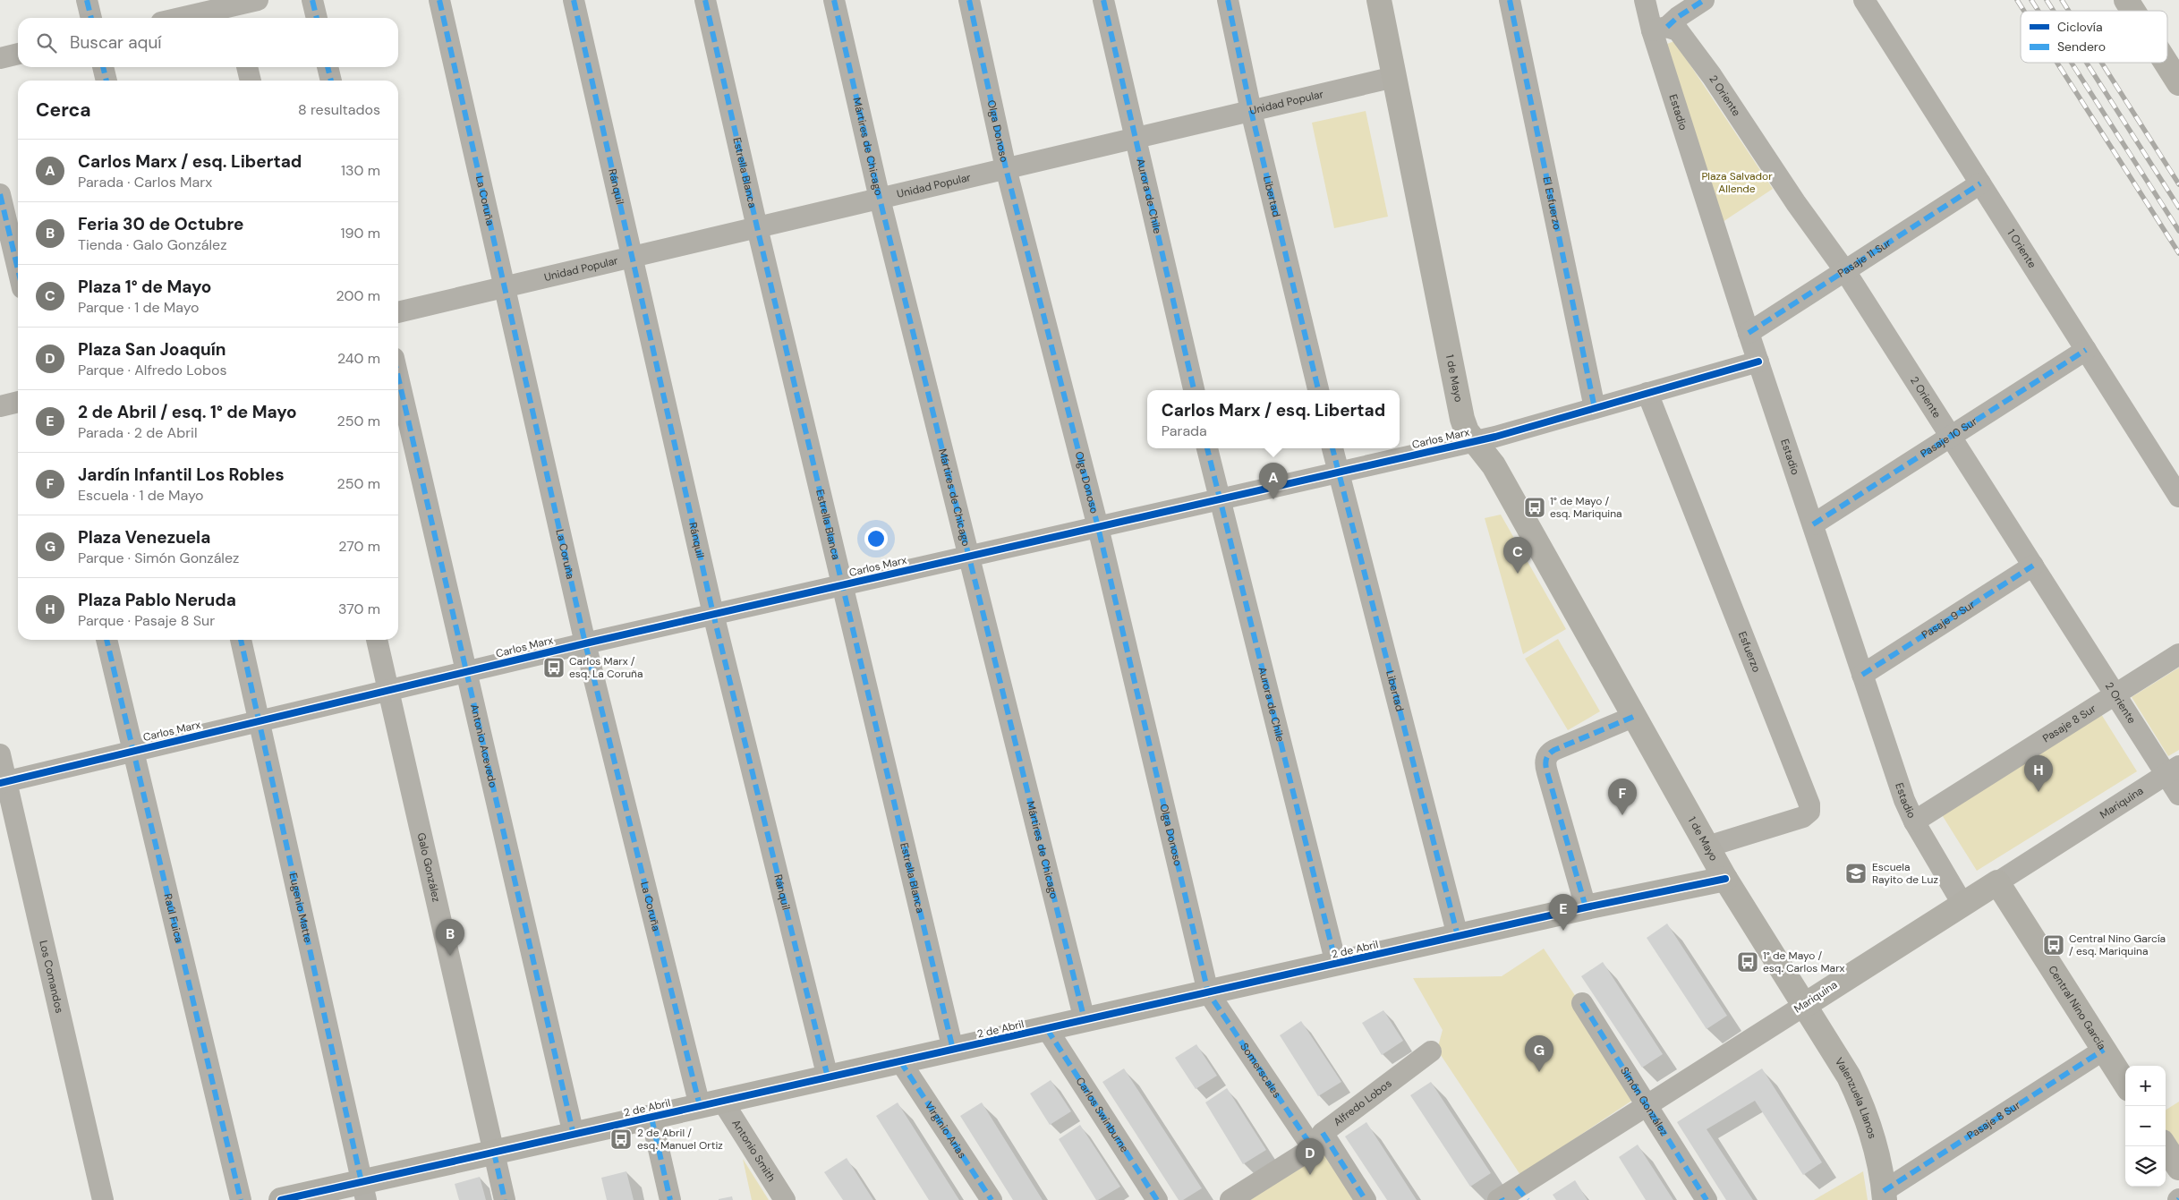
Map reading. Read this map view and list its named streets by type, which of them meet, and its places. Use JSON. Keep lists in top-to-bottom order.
{
  "streets": {
    "street": [
      "2 Oriente",
      "Unidad Popular",
      "Estadio",
      "Olga Donoso",
      "Mártires de Chicago",
      "Estrella Blanca",
      "Ránquil",
      "Aurora de Chile",
      "Libertad",
      "La Coruña",
      "El Esfuerzo",
      "1 Oriente",
      "Pasaje 11 Sur",
      "1 de Mayo",
      "Pasaje 10 Sur",
      "Carlos Marx",
      "Pasaje 9 Sur",
      "Esfuerzo",
      "Pasaje 8 Sur",
      "Antonio Acevedo",
      "Mariquina",
      "Galo González",
      "Eugenio Matte",
      "Raúl Fuica",
      "2 de Abril",
      "Los Comandos",
      "Central Nino García",
      "Somerscales",
      "Valenzuela Llanos",
      "Simón González",
      "Alfredo Lobos",
      "Carlos Swinburne",
      "Virginio Arias",
      "Antonio Smith"
    ]
  },
  "crossings": [
    ["2 Oriente", "Estadio"],
    ["2 Oriente", "Pasaje 11 Sur"],
    ["2 Oriente", "Pasaje 10 Sur"],
    ["2 Oriente", "Pasaje 9 Sur"],
    ["2 Oriente", "Pasaje 8 Sur"],
    ["2 Oriente", "Mariquina"],
    ["Unidad Popular", "Olga Donoso"],
    ["Unidad Popular", "Mártires de Chicago"],
    ["Unidad Popular", "Estrella Blanca"],
    ["Unidad Popular", "Ránquil"],
    ["Unidad Popular", "Aurora de Chile"],
    ["Unidad Popular", "Libertad"],
    ["Unidad Popular", "La Coruña"],
    ["Unidad Popular", "1 de Mayo"],
    ["Estadio", "Pasaje 11 Sur"],
    ["Estadio", "Pasaje 10 Sur"],
    ["Estadio", "Carlos Marx"],
    ["Estadio", "Pasaje 9 Sur"],
    ["Estadio", "Pasaje 8 Sur"],
    ["Estadio", "Mariquina"],
    ["Olga Donoso", "Carlos Marx"],
    ["Olga Donoso", "2 de Abril"],
    ["Olga Donoso", "Somerscales"],
    ["Mártires de Chicago", "Carlos Marx"],
    ["Mártires de Chicago", "2 de Abril"],
    ["Estrella Blanca", "Carlos Marx"],
    ["Estrella Blanca", "2 de Abril"],
    ["Ránquil", "Carlos Marx"],
    ["Ránquil", "2 de Abril"],
    ["Aurora de Chile", "Carlos Marx"],
    ["Aurora de Chile", "2 de Abril"],
    ["Libertad", "Carlos Marx"],
    ["Libertad", "2 de Abril"],
    ["La Coruña", "Carlos Marx"],
    ["La Coruña", "2 de Abril"],
    ["La Coruña", "Antonio Smith"],
    ["El Esfuerzo", "Carlos Marx"],
    ["1 Oriente", "Pasaje 11 Sur"],
    ["1 Oriente", "Pasaje 10 Sur"],
    ["1 de Mayo", "Carlos Marx"],
    ["1 de Mayo", "Esfuerzo"],
    ["1 de Mayo", "Mariquina"],
    ["1 de Mayo", "2 de Abril"],
    ["1 de Mayo", "Valenzuela Llanos"],
    ["Carlos Marx", "Esfuerzo"],
    ["Carlos Marx", "Antonio Acevedo"],
    ["Carlos Marx", "Galo González"],
    ["Carlos Marx", "Eugenio Matte"],
    ["Carlos Marx", "Raúl Fuica"],
    ["Carlos Marx", "Los Comandos"],
    ["Pasaje 8 Sur", "Central Nino García"],
    ["Pasaje 8 Sur", "Valenzuela Llanos"],
    ["Antonio Acevedo", "2 de Abril"],
    ["Mariquina", "Central Nino García"],
    ["Mariquina", "Valenzuela Llanos"],
    ["Mariquina", "Simón González"],
    ["Galo González", "2 de Abril"],
    ["Eugenio Matte", "2 de Abril"],
    ["2 de Abril", "Somerscales"],
    ["2 de Abril", "Carlos Swinburne"],
    ["2 de Abril", "Virginio Arias"],
    ["2 de Abril", "Antonio Smith"],
    ["Somerscales", "Alfredo Lobos"]
  ],
  "parks": ["Plaza Salvador Allende"],
  "places": {
    "bus stop": [
      "1° de Mayo / esq. Mariquina",
      "Carlos Marx / esq. La Coruña",
      "Central Nino García / esq. Mariquina",
      "1° de Mayo / esq. Carlos Marx",
      "2 de Abril / esq. Manuel Ortiz"
    ],
    "school or university": ["Escuela Rayito de Luz"]
  },
  "legend": ["Ciclovía", "Sendero"],
  "page": {
    "search": "Buscar aquí",
    "heading": ["Cerca", "8 resultados"],
    "list": [
      {
        "mark": "A",
        "name": "Carlos Marx / esq. Libertad",
        "note": "Parada · Carlos Marx",
        "value": "130 m"
      },
      {
        "mark": "B",
        "name": "Feria 30 de Octubre",
        "note": "Tienda · Galo González",
        "value": "190 m"
      },
      {
        "mark": "C",
        "name": "Plaza 1° de Mayo",
        "note": "Parque · 1 de Mayo",
        "value": "200 m"
      },
      {
        "mark": "D",
        "name": "Plaza San Joaquín",
        "note": "Parque · Alfredo Lobos",
        "value": "240 m"
      },
      {
        "mark": "E",
        "name": "2 de Abril / esq. 1° de Mayo",
        "note": "Parada · 2 de Abril",
        "value": "250 m"
      },
      {
        "mark": "F",
        "name": "Jardín Infantil Los Robles",
        "note": "Escuela · 1 de Mayo",
        "value": "250 m"
      },
      {
        "mark": "G",
        "name": "Plaza Venezuela",
        "note": "Parque · Simón González",
        "value": "270 m"
      },
      {
        "mark": "H",
        "name": "Plaza Pablo Neruda",
        "note": "Parque · Pasaje 8 Sur",
        "value": "370 m"
      }
    ],
    "popup": ["Carlos Marx / esq. Libertad", "Parada"],
    "pins": [
      "A",
      "C",
      "H",
      "F",
      "E",
      "B",
      "G",
      "D"
    ],
    "map_buttons": ["+", "−"]
  }
}
